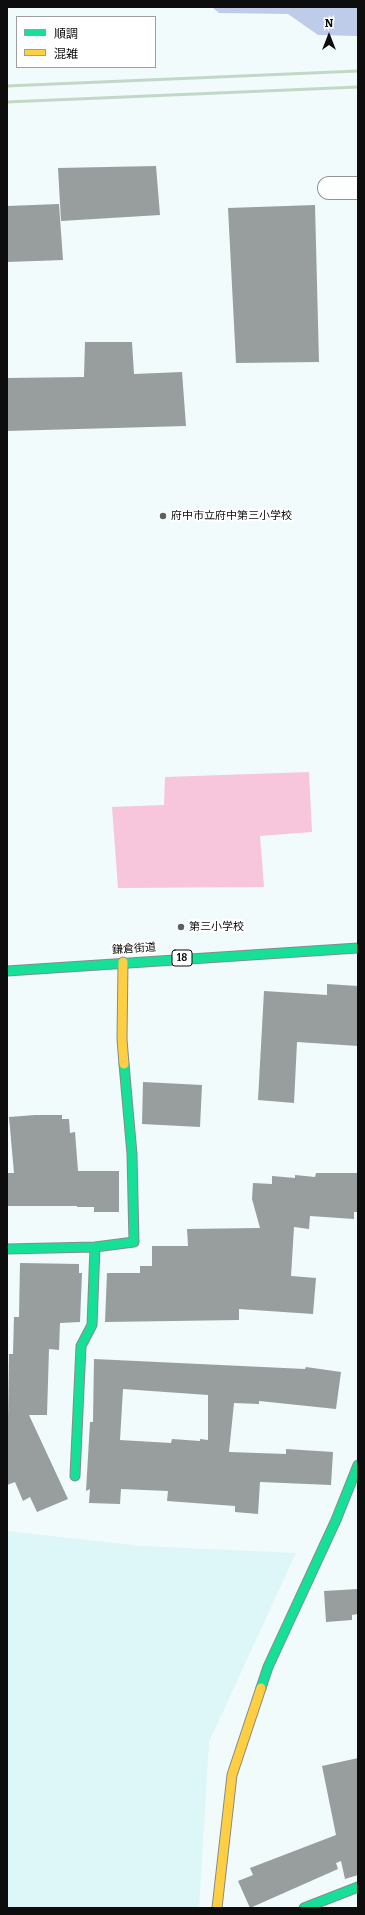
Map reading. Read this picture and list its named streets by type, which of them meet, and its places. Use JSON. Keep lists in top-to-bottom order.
{
  "streets": {
    "street": ["鎌倉街道", "18"]
  },
  "places": ["府中市立府中第三小学校", "第三小学校"],
  "legend": ["順調", "混雑"],
  "north": "top"
}
